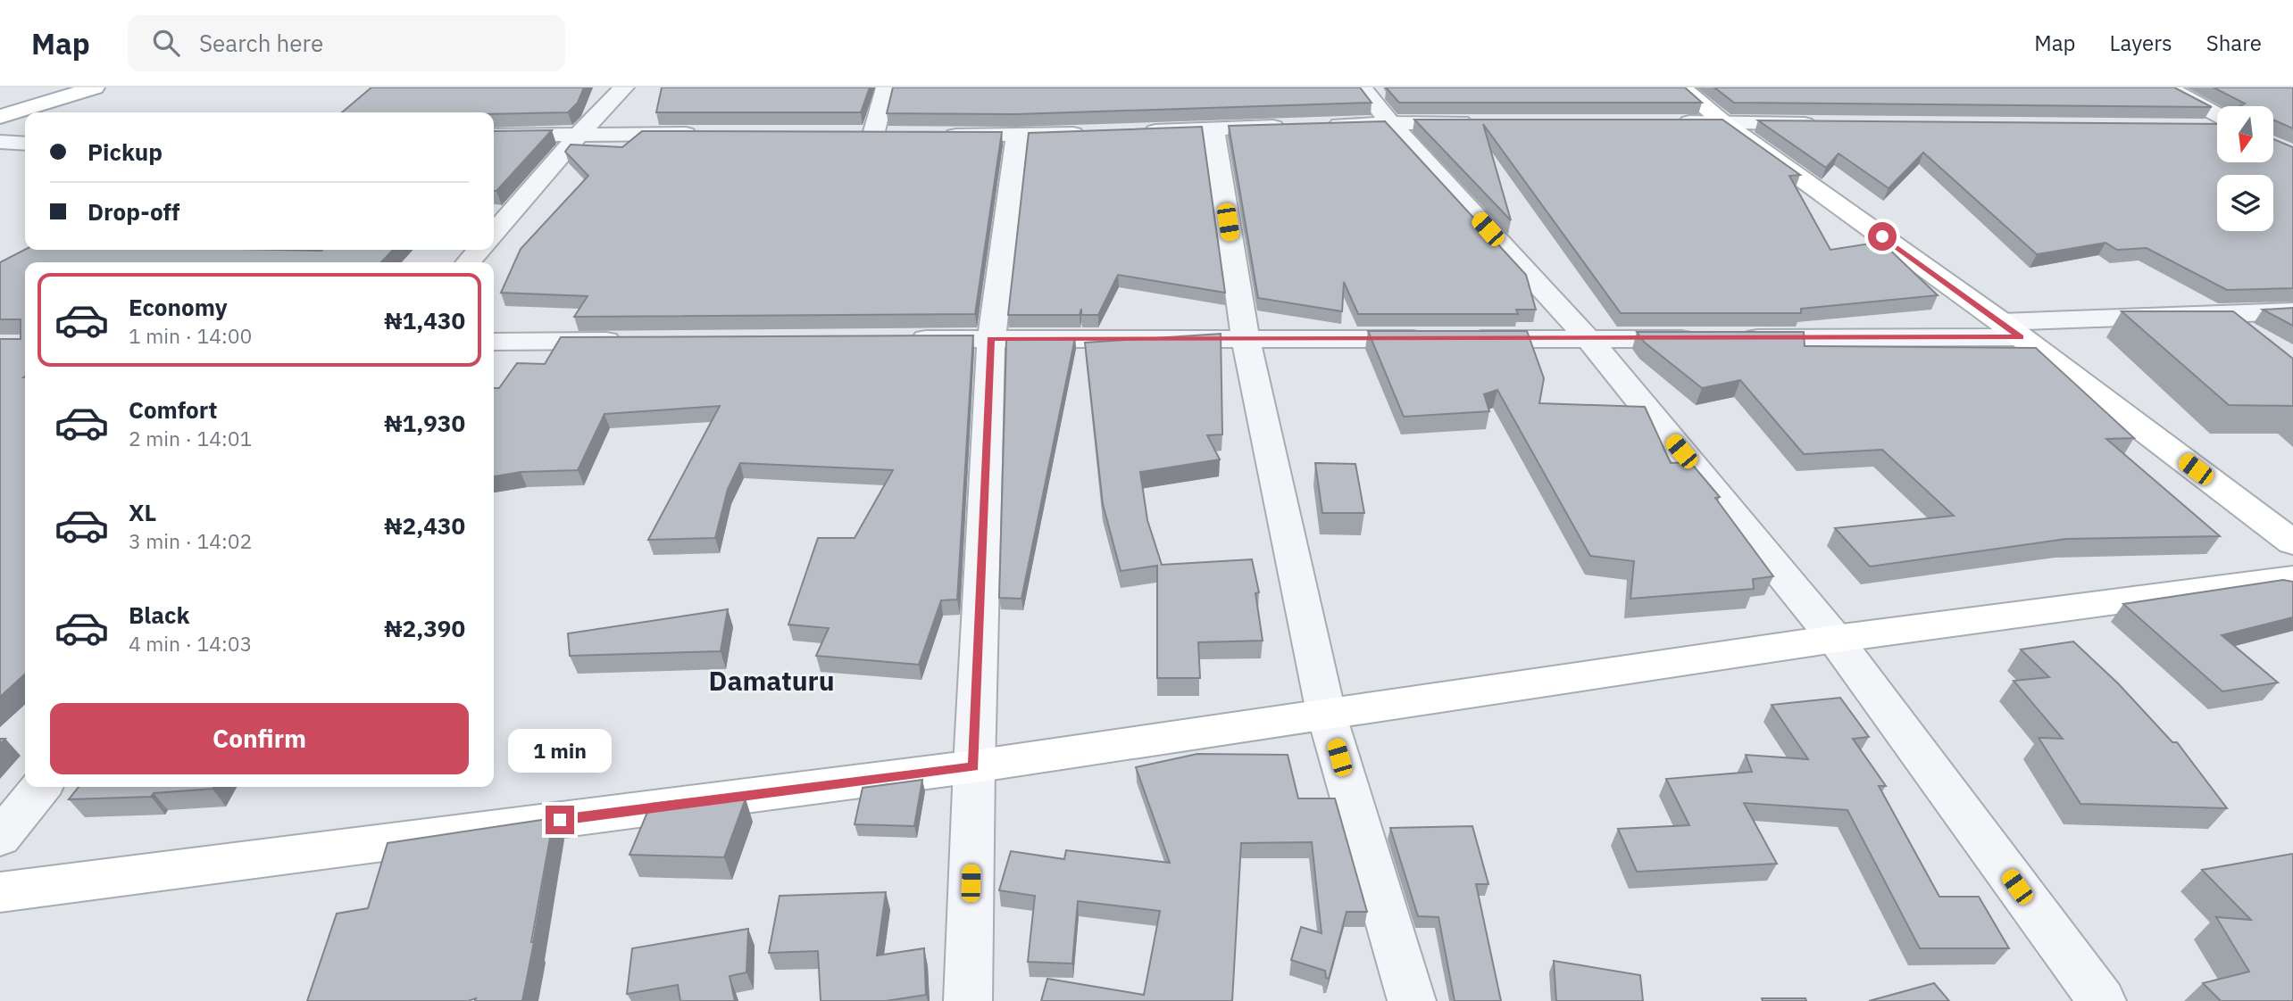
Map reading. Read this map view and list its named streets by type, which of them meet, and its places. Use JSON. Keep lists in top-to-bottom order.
{
  "districts": ["Damaturu"],
  "north": "bottom",
  "page": {
    "header": "Map",
    "search": "Search here",
    "nav": ["Map", "Layers", "Share"],
    "banner": ["Pickup", "Drop-off"],
    "list": [
      {
        "name": "Economy",
        "note": "1 min · 14:00",
        "value": "₦1,430"
      },
      {
        "name": "Comfort",
        "note": "2 min · 14:01",
        "value": "₦1,930"
      },
      {
        "name": "XL",
        "note": "3 min · 14:02",
        "value": "₦2,430"
      },
      {
        "name": "Black",
        "note": "4 min · 14:03",
        "value": "₦2,390"
      }
    ],
    "buttons": "Confirm",
    "bubble": "1 min"
  }
}
